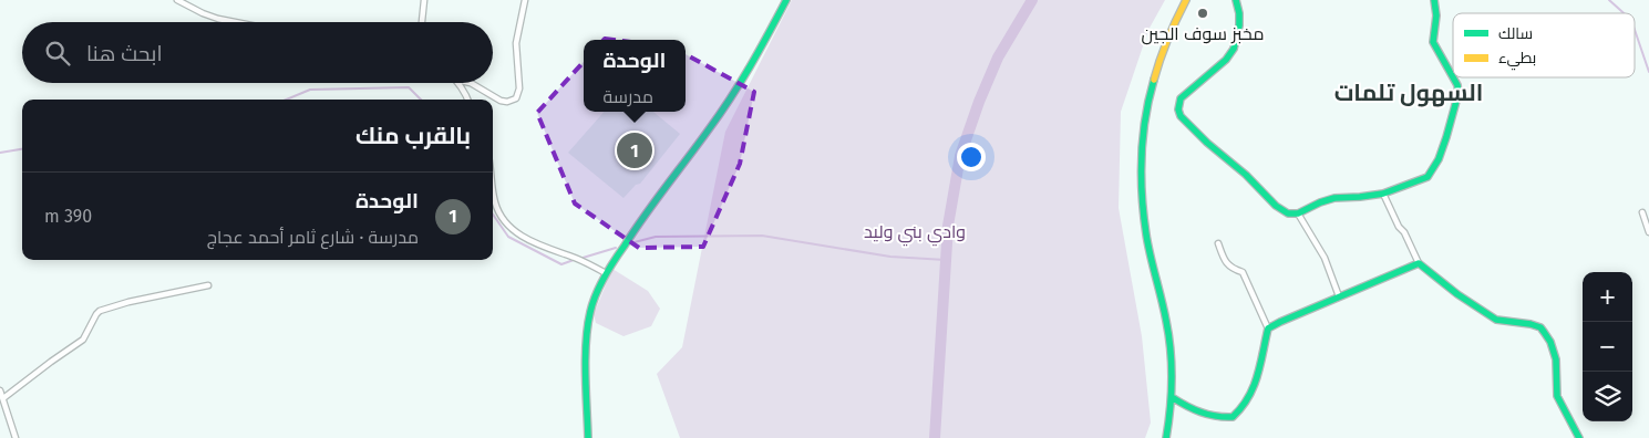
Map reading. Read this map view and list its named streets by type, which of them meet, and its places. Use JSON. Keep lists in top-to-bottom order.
{
  "districts": ["السهول تلمات"],
  "parks": ["وادي بني وليد"],
  "places": ["مخبز سوف الجين"],
  "legend": ["سالك", "بطيء"],
  "page": {
    "search": "ابحث هنا",
    "popup": ["الوحدة", "مدرسة"],
    "heading": "بالقرب منك",
    "pins": "1",
    "list": [
      {
        "mark": "1",
        "name": "الوحدة",
        "note": "مدرسة · شارع ثامر أحمد عجاج",
        "value": "390 m"
      }
    ],
    "map_buttons": ["+", "−"]
  }
}
